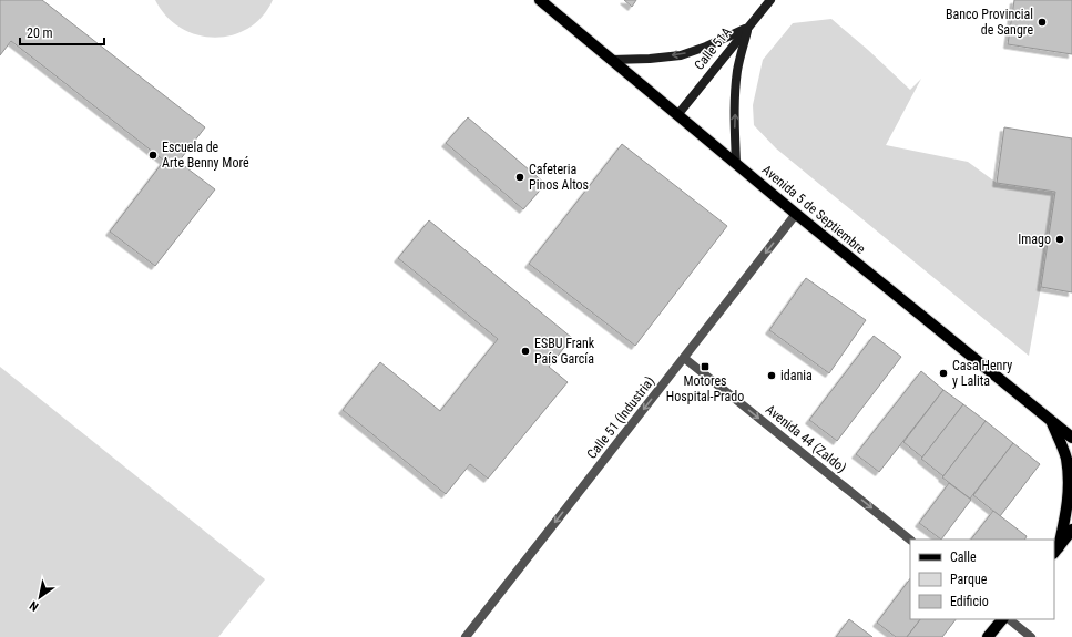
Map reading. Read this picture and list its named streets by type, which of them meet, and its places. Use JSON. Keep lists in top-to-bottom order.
{
  "streets": {
    "main road": ["Calle 51A", "Avenida 5 de Septiembre"],
    "street": ["Calle 51 (Industria)", "Avenida 44 (Zaldo)"]
  },
  "crossings": [
    ["Calle 51A", "Avenida 5 de Septiembre"],
    ["Avenida 5 de Septiembre", "Calle 51 (Industria)"],
    ["Calle 51 (Industria)", "Avenida 44 (Zaldo)"]
  ],
  "one_way": ["Calle 51 (Industria)", "Avenida 44 (Zaldo)"],
  "places": {
    "other": [
      "Banco Provincial de Sangre",
      "Escuela de Arte Benny Moré",
      "Cafeteria Pinos Altos",
      "Imago",
      "ESBU Frank País García",
      "Casa Henry y Lalita",
      "idania"
    ],
    "transit": ["Motores Hospital-Prado"]
  },
  "legend": ["Calle", "Parque", "Edificio"],
  "scale_bar": "20 m",
  "north": "bottom left"
}
